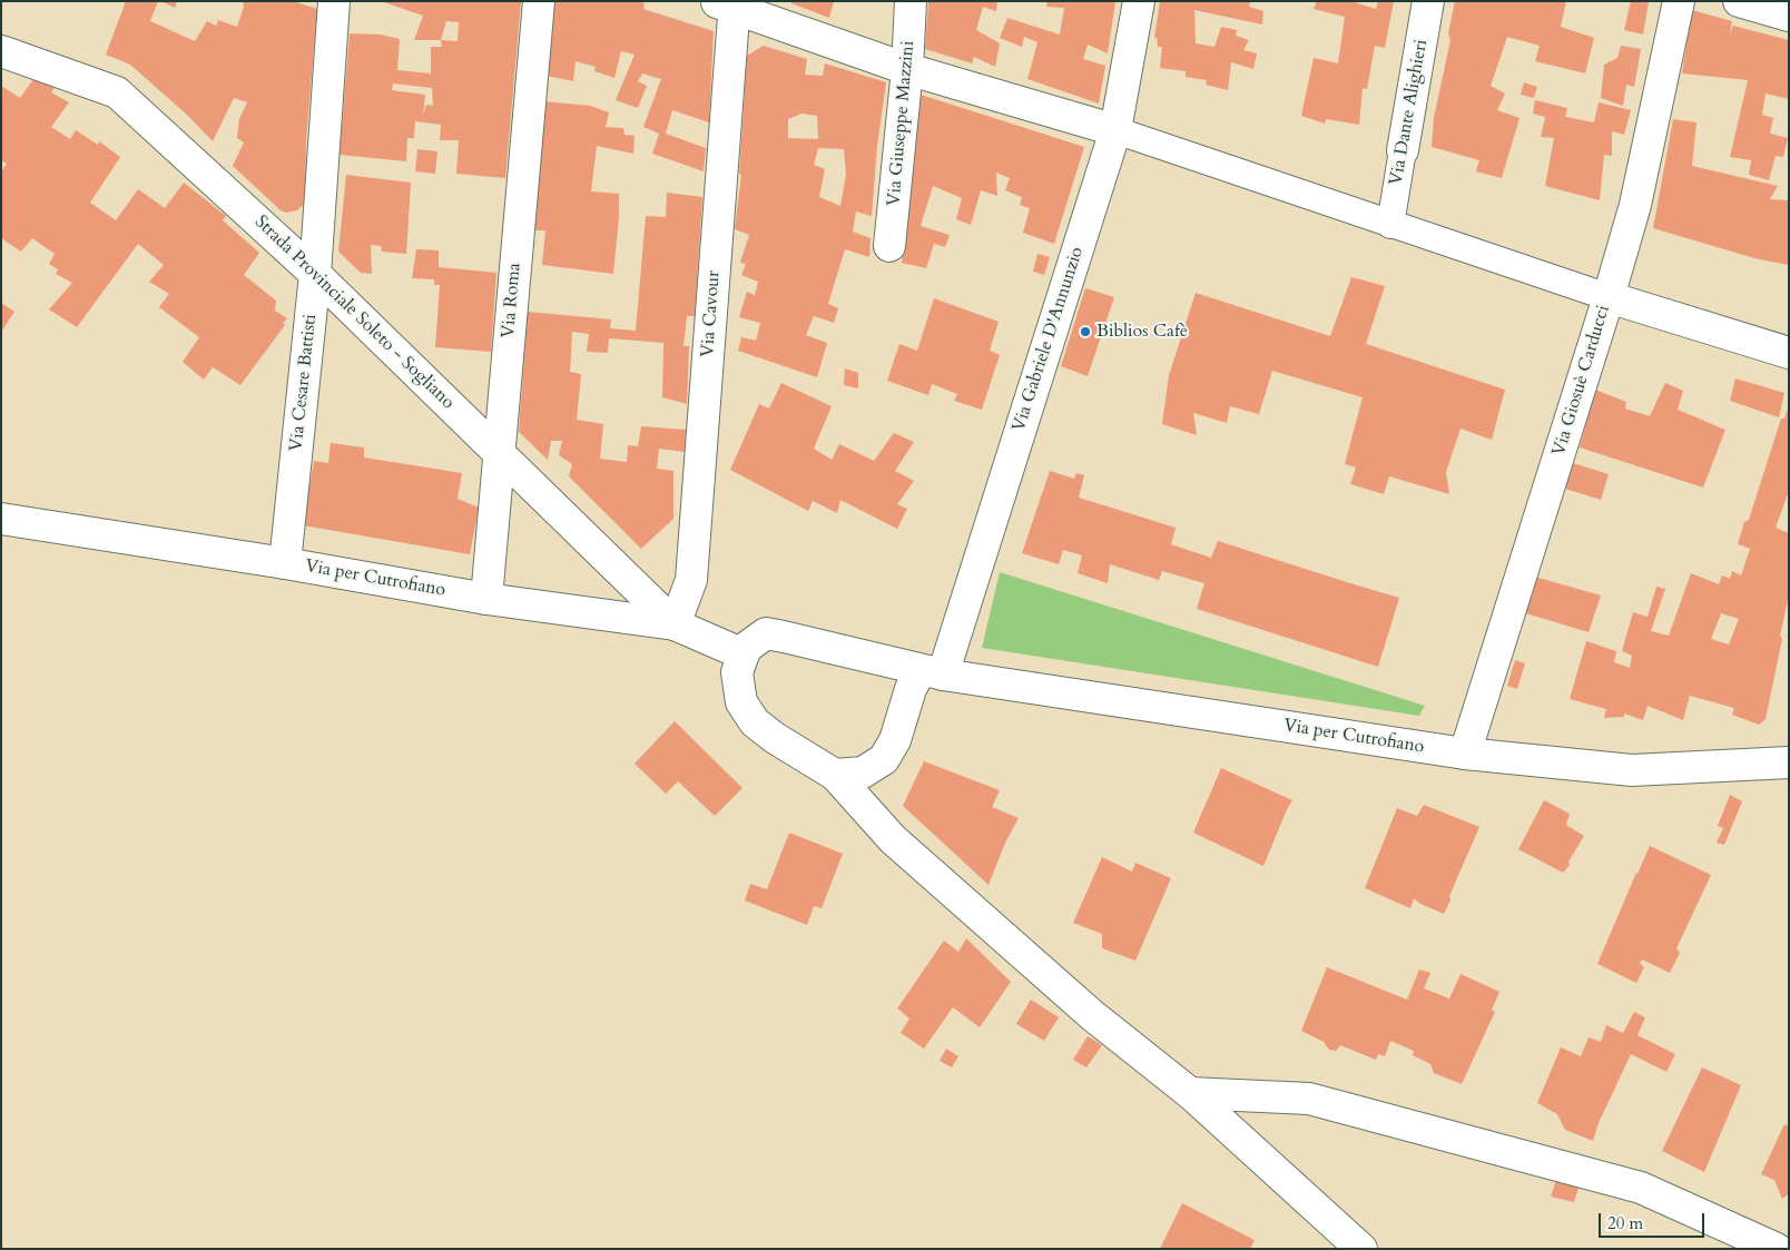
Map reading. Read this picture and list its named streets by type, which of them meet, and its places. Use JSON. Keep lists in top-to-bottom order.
{
  "streets": {
    "street": [
      "Via Dante Alighieri",
      "Via Giuseppe Mazzini",
      "Via Roma",
      "Strada Provinciale Soleto - Sogliano",
      "Via Cavour",
      "Via Gabriele D'Annunzio",
      "Via Giosuè Carducci",
      "Via Cesare Battisti",
      "Via per Cutrofiano"
    ]
  },
  "crossings": [
    ["Via Roma", "Strada Provinciale Soleto - Sogliano"],
    ["Via Roma", "Via per Cutrofiano"],
    ["Strada Provinciale Soleto - Sogliano", "Via Cavour"],
    ["Strada Provinciale Soleto - Sogliano", "Via Cesare Battisti"],
    ["Strada Provinciale Soleto - Sogliano", "Via per Cutrofiano"],
    ["Via Cavour", "Via per Cutrofiano"],
    ["Via Gabriele D'Annunzio", "Via per Cutrofiano"],
    ["Via Giosuè Carducci", "Via per Cutrofiano"],
    ["Via Cesare Battisti", "Via per Cutrofiano"]
  ],
  "places": ["Biblios Cafè"],
  "scale_bar": "20 m"
}
